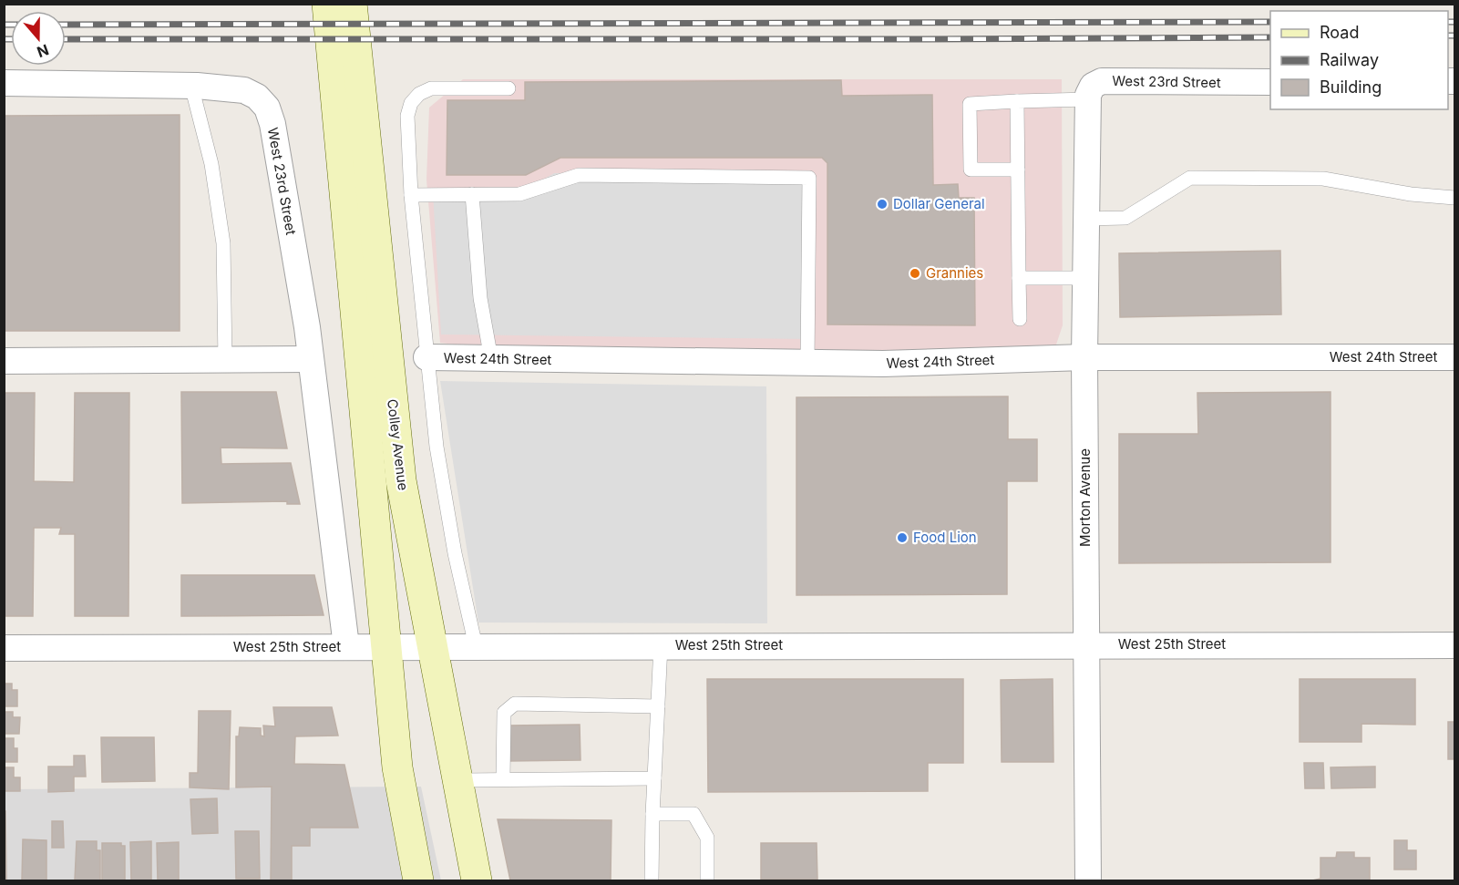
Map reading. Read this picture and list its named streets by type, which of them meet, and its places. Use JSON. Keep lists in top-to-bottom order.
{
  "streets": {
    "main road": ["Colley Avenue"],
    "street": [
      "West 23rd Street",
      "West 24th Street",
      "Morton Avenue",
      "West 25th Street"
    ]
  },
  "crossings": [
    ["West 23rd Street", "Morton Avenue"],
    ["West 23rd Street", "West 25th Street"],
    ["West 24th Street", "Morton Avenue"],
    ["Colley Avenue", "West 25th Street"],
    ["Morton Avenue", "West 25th Street"]
  ],
  "places": ["Dollar General", "Grannies", "Food Lion"],
  "legend": ["Road", "Railway", "Building"],
  "north": "bottom"
}
